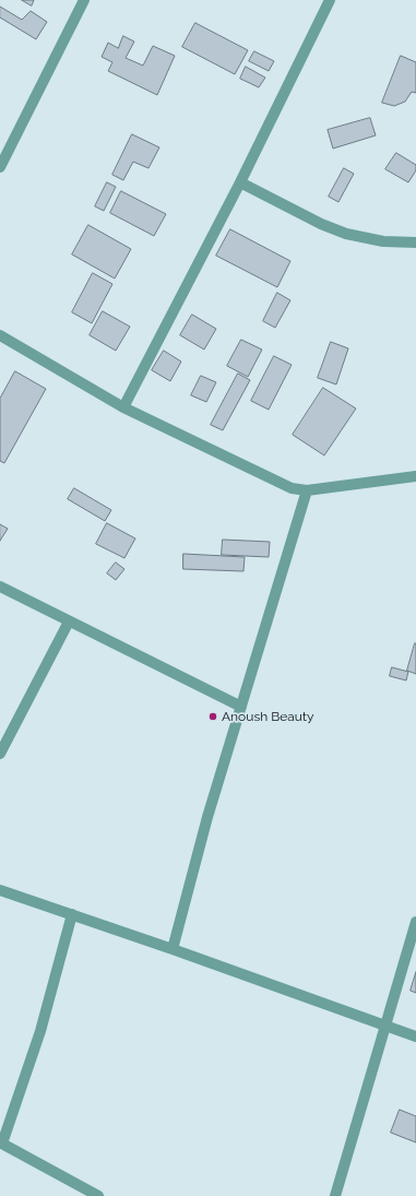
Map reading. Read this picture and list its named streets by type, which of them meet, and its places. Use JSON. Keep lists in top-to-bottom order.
{
  "places": ["Anoush Beauty"]
}
